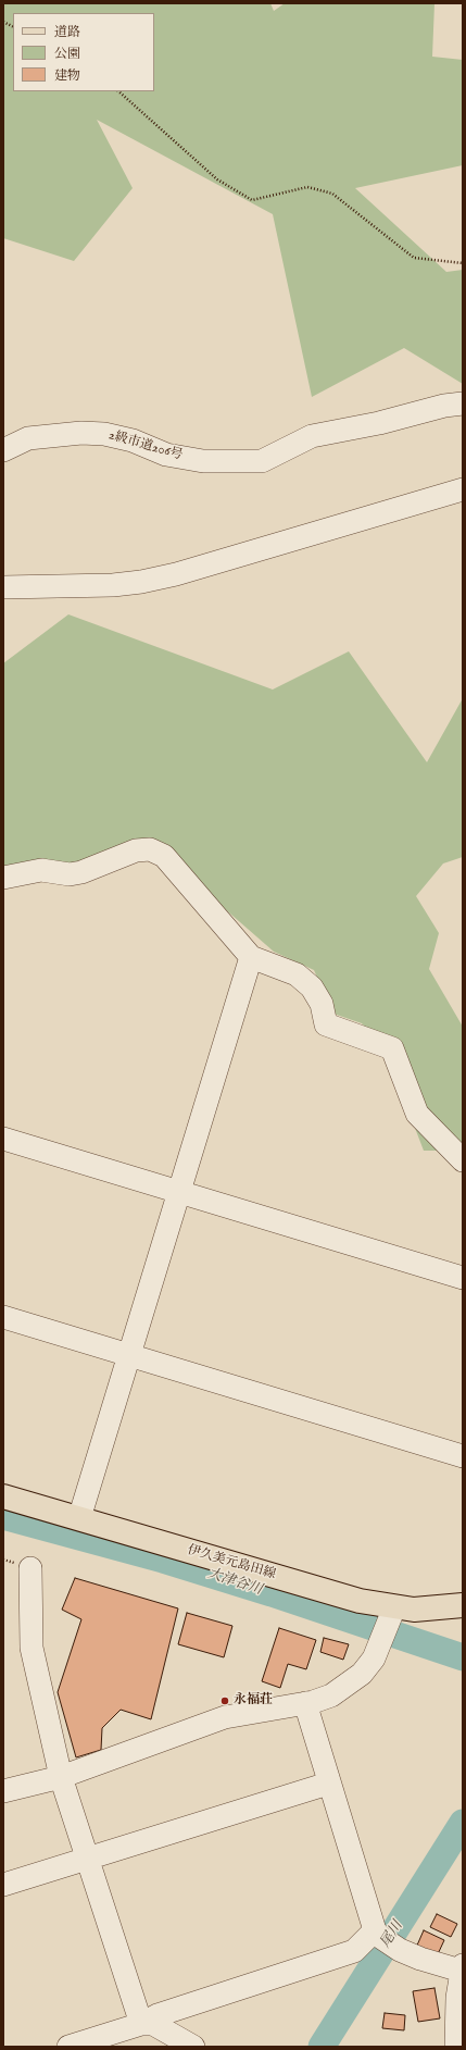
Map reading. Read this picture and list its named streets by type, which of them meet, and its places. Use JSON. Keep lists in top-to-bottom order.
{
  "streets": {
    "main road": ["伊久美元島田線"],
    "street": ["2級市道206号"]
  },
  "water": ["大津谷川", "尾川"],
  "places": ["永福荘"],
  "legend": ["道路", "公園", "建物"]
}
